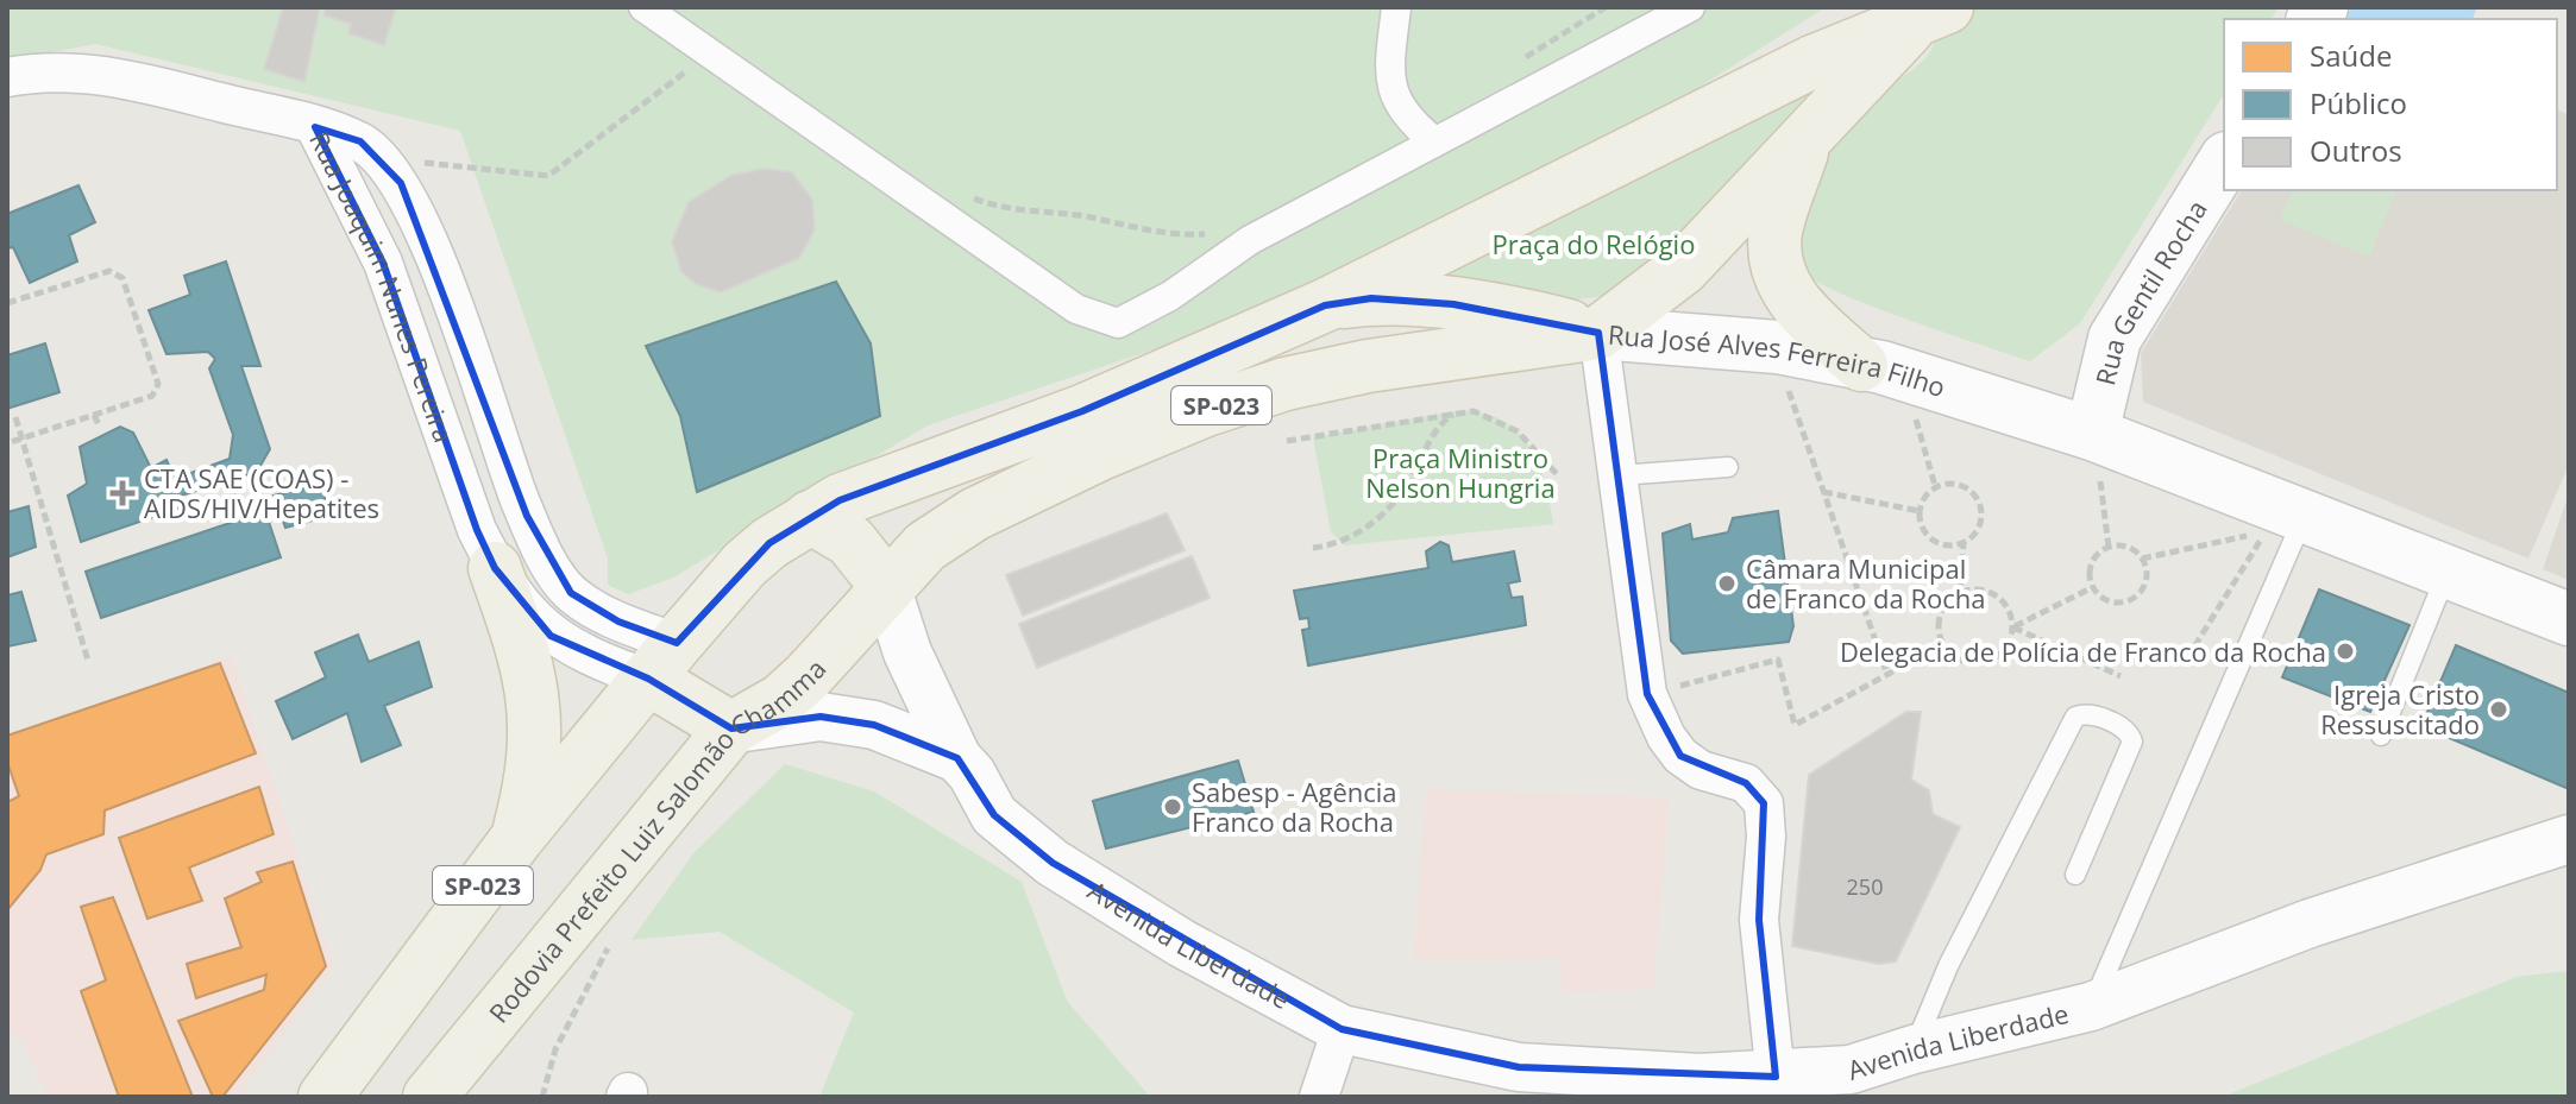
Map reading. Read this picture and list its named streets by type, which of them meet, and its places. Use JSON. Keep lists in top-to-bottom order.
{
  "streets": {
    "main road": [
      "Rua Gentil Rocha",
      "Rua José Alves Ferreira Filho",
      "SP-023",
      "Rodovia Prefeito Luiz Salomão Chamma"
    ],
    "street": ["Rua Joaquim Nunes Pereira", "Avenida Liberdade"]
  },
  "crossings": [
    ["Rua Joaquim Nunes Pereira", "SP-023"],
    ["Rua Gentil Rocha", "Rua José Alves Ferreira Filho"],
    ["Rua José Alves Ferreira Filho", "SP-023"],
    ["Rua José Alves Ferreira Filho", "Rodovia Prefeito Luiz Salomão Chamma"],
    ["Rua José Alves Ferreira Filho", "Avenida Liberdade"],
    ["Rodovia Prefeito Luiz Salomão Chamma", "Avenida Liberdade"]
  ],
  "parks": ["Praça do Relógio", "Praça Ministro Nelson Hungria"],
  "places": {
    "health": ["CTA SAE (COAS) - AIDS/HIV/Hepatites"],
    "other": [
      "Câmara Municipal de Franco da Rocha",
      "Delegacia de Polícia de Franco da Rocha",
      "Igreja Cristo Ressuscitado",
      "Sabesp - Agência Franco da Rocha"
    ]
  },
  "house_numbers": ["250"],
  "legend": ["Saúde", "Público", "Outros"]
}
